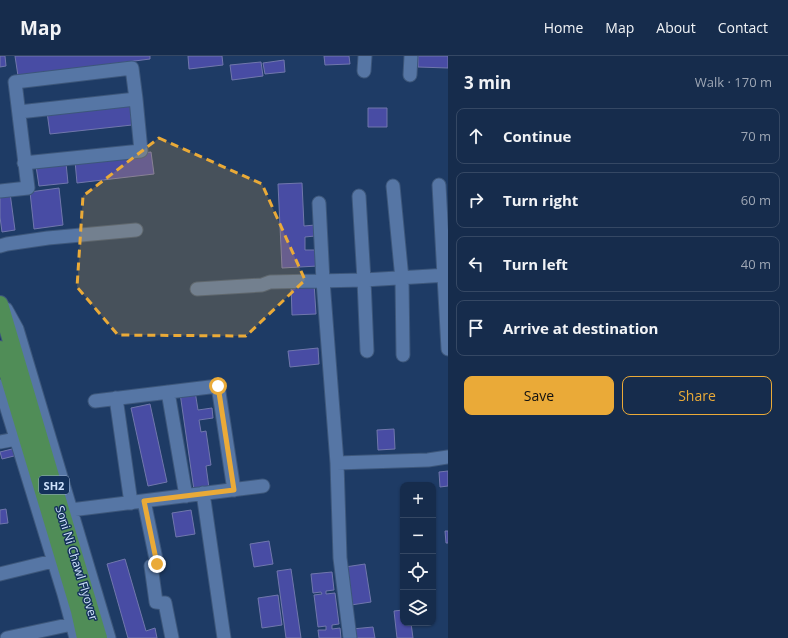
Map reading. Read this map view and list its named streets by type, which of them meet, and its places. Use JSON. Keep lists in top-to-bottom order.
{
  "streets": {
    "main road": ["SH2", "Soni Ni Chawl Flyover"]
  },
  "page": {
    "header": "Map",
    "nav": [
      "Home",
      "Map",
      "About",
      "Contact"
    ],
    "heading": ["3 min", "Walk · 170 m"],
    "list": [
      ["Continue", "70 m"],
      ["Turn right", "60 m"],
      ["Turn left", "40 m"],
      "Arrive at destination"
    ],
    "buttons": ["Save", "Share"],
    "map_buttons": ["+", "−"]
  }
}
